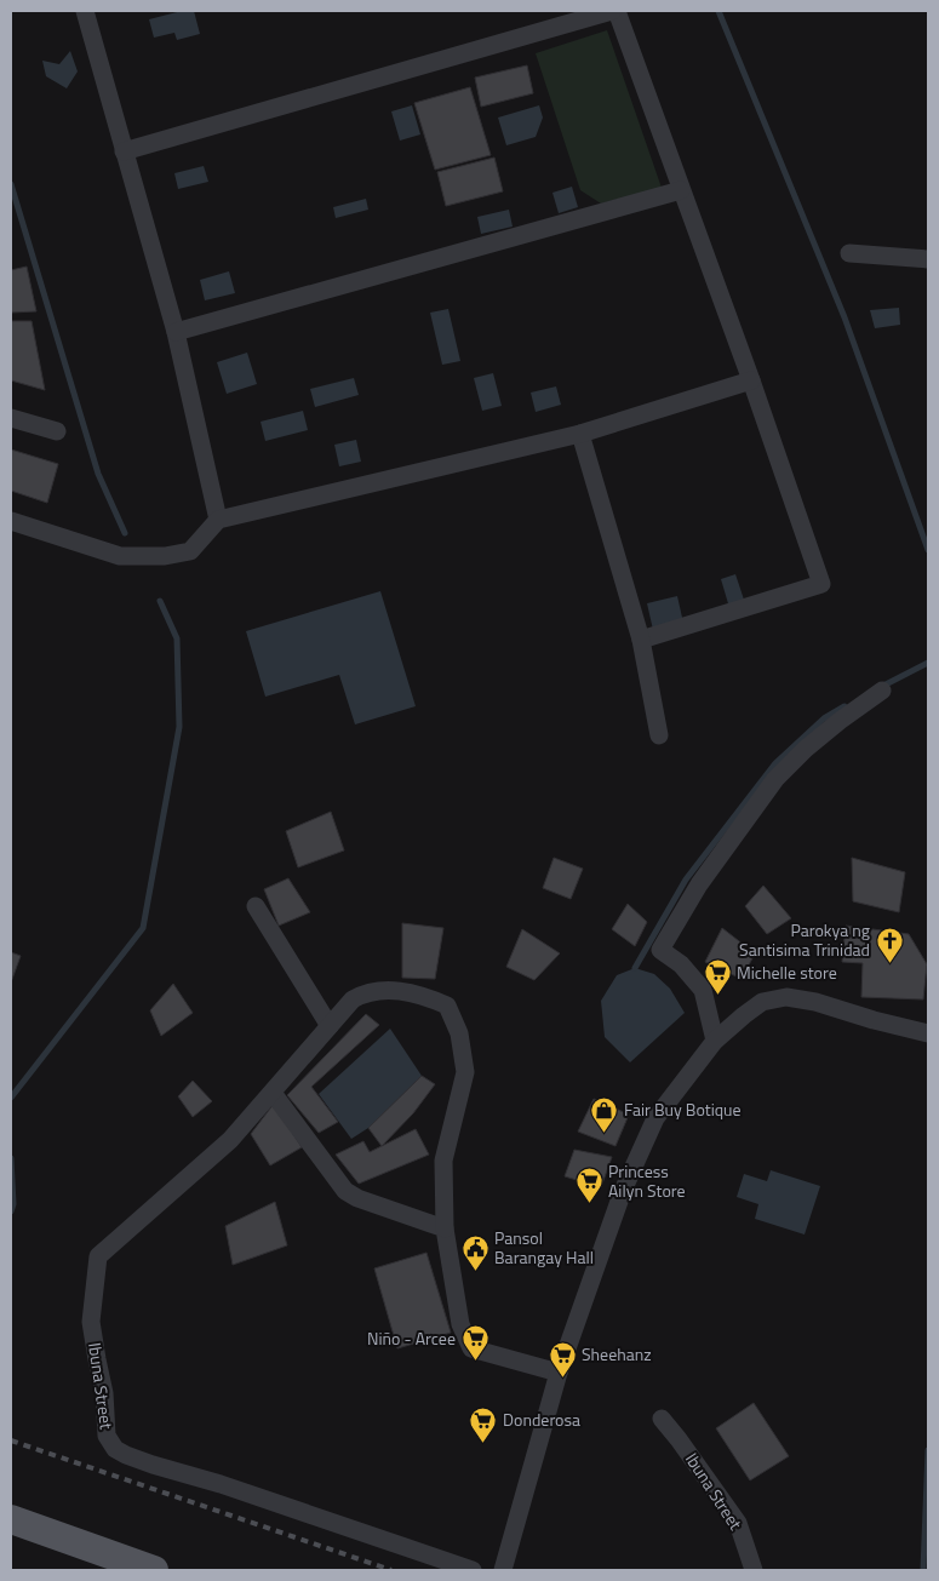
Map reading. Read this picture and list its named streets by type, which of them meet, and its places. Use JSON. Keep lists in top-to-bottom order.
{
  "streets": {
    "street": ["Ibuna Street"]
  },
  "places": {
    "church": ["Parokya ng Santisima Trinidad"],
    "supermarket": [
      "Michelle store",
      "Princess Ailyn Store",
      "Niño - Arcee",
      "Sheehanz",
      "Donderosa"
    ],
    "shop": ["Fair Buy Botique"],
    "public building": ["Pansol Barangay Hall"]
  }
}
